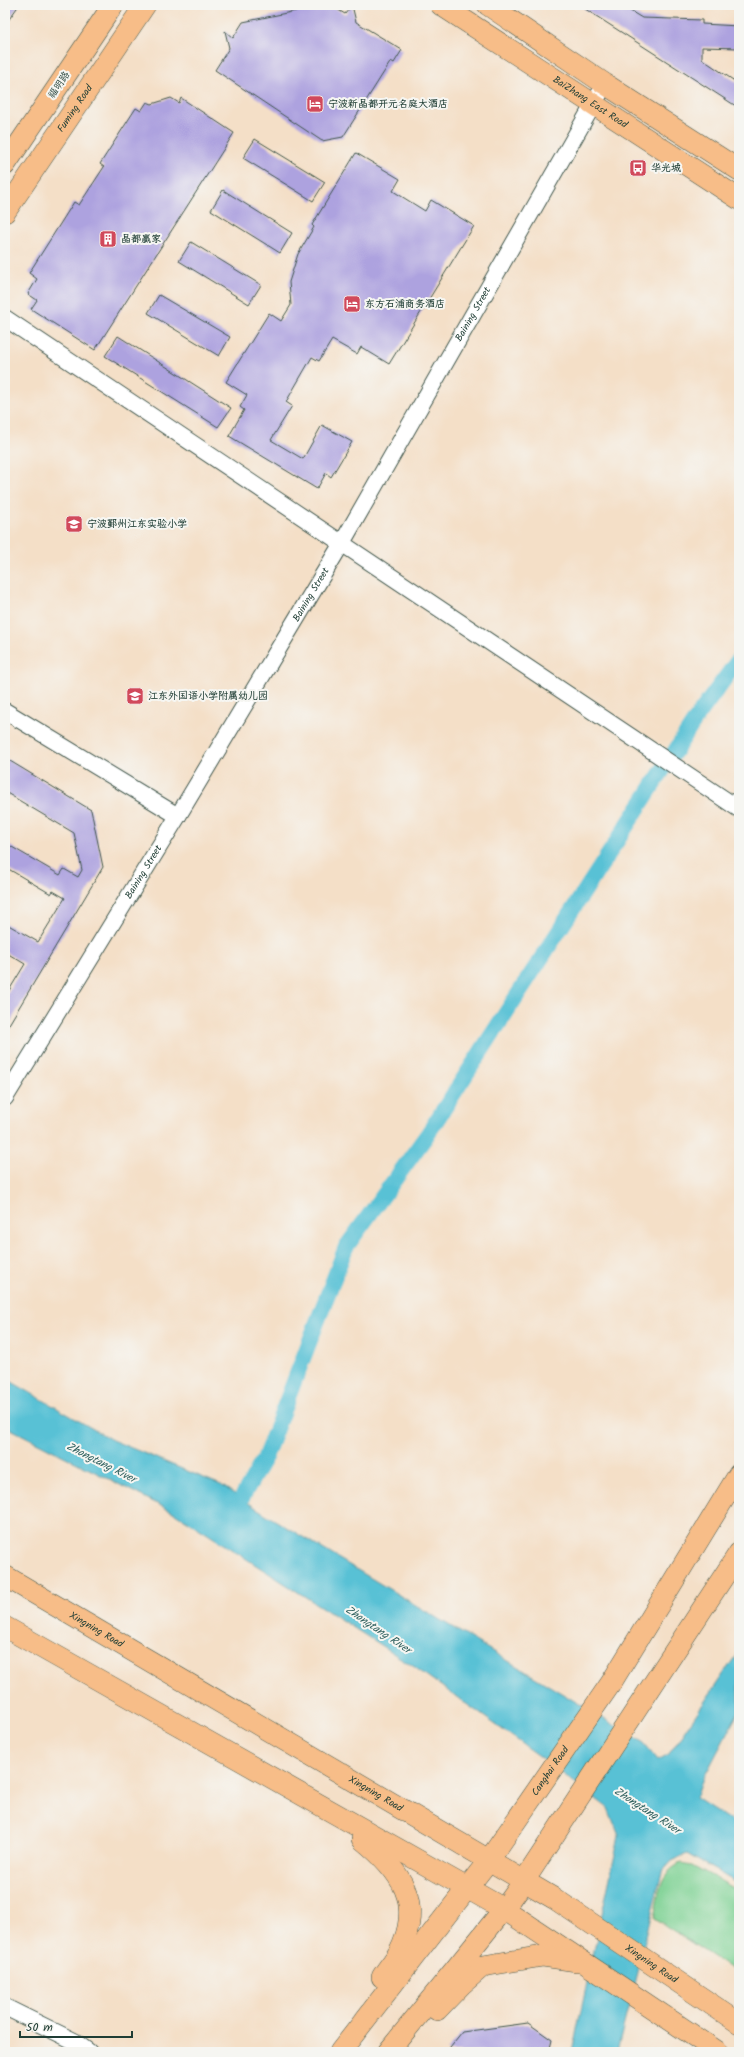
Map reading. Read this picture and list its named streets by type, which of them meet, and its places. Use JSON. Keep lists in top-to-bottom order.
{
  "streets": {
    "main road": [
      "福明路",
      "BaiZhang East Road",
      "Fuming Road",
      "Xingning Road",
      "Canghai Road"
    ],
    "street": ["Baining Street"]
  },
  "crossings": [
    ["BaiZhang East Road", "Baining Street"],
    ["Xingning Road", "Canghai Road"]
  ],
  "water": ["Zhongtang River"],
  "places": {
    "hotel": ["宁波新晶都开元名庭大酒店", "东方石浦商务酒店"],
    "bus stop": ["华光城"],
    "building": ["晶都赢家"],
    "school or university": ["宁波鄞州江东实验小学", "江东外国语小学附属幼儿园"]
  },
  "scale_bar": "50 m"
}
